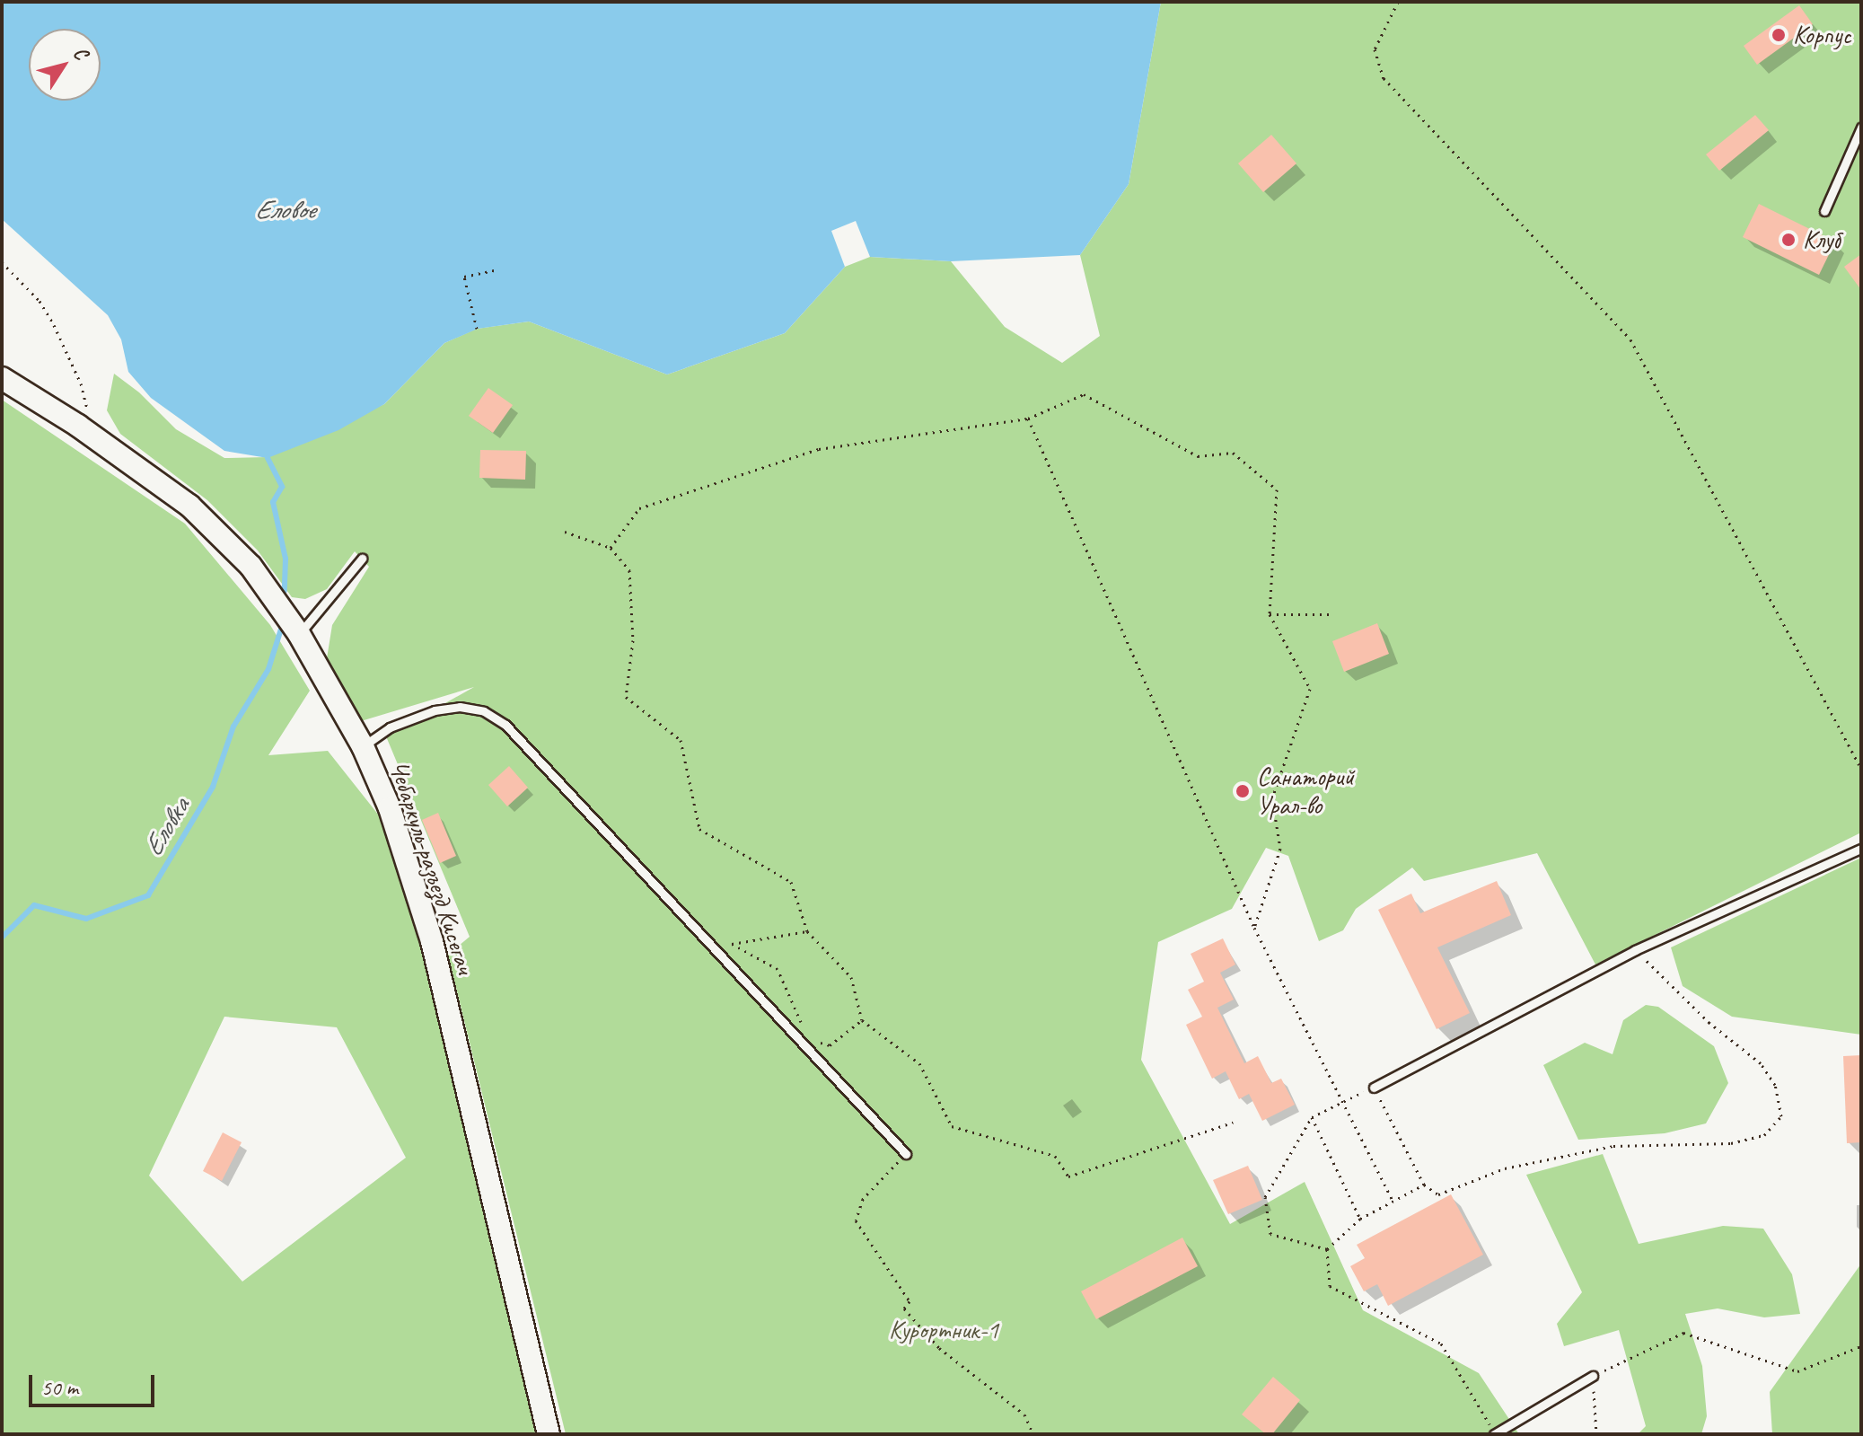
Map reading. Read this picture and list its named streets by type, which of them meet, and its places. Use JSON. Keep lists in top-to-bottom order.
{
  "streets": {
    "street": ["Чебаркуль-разъезд Кисегач"]
  },
  "water": ["Еловое", "Еловка"],
  "parks": ["Курортник-1"],
  "places": ["Корпус", "Клуб", "Санаторий Урал-во"],
  "scale_bar": "50 m",
  "north": "top right"
}
